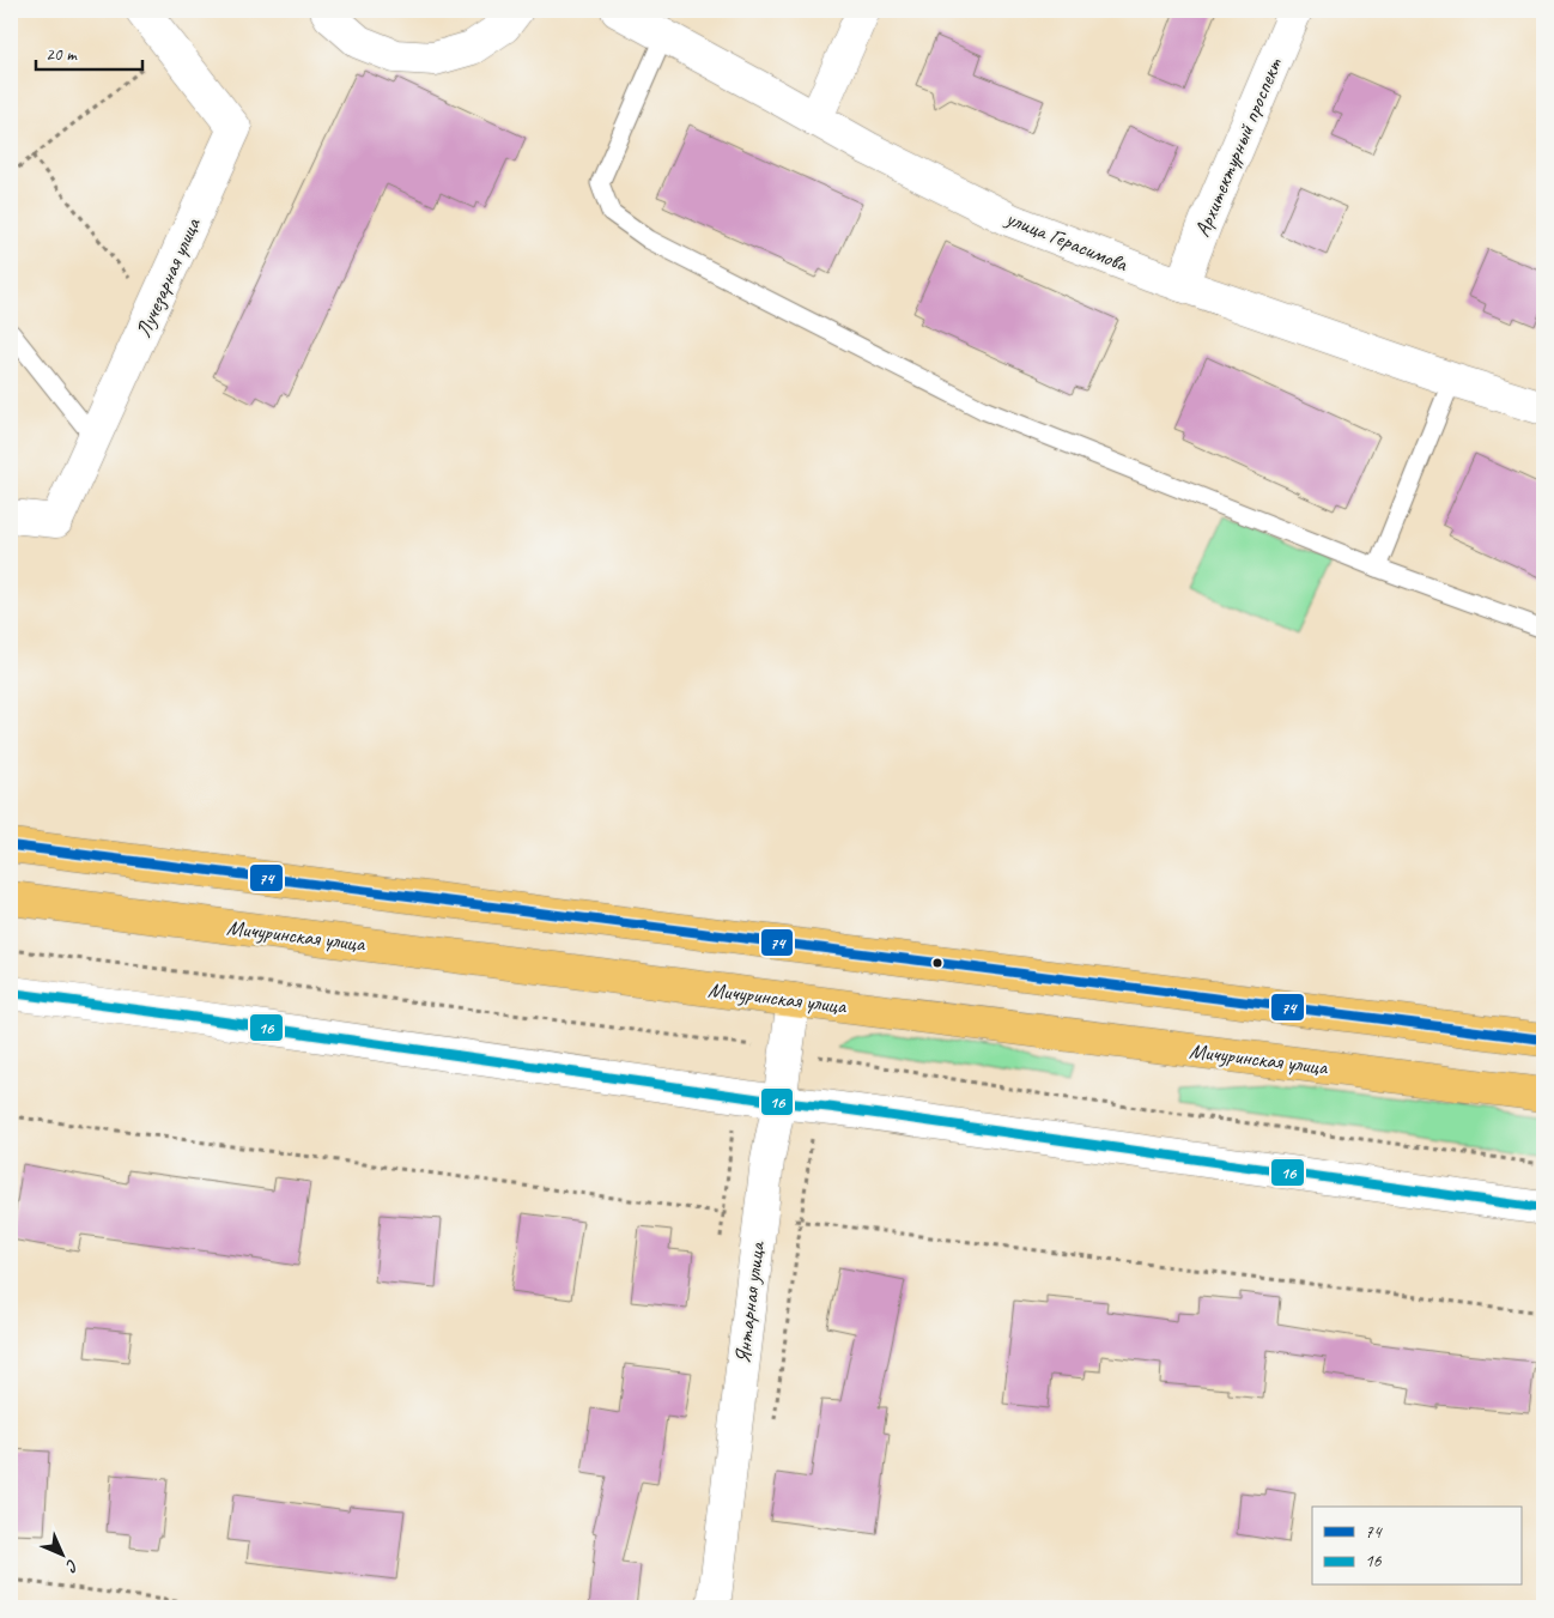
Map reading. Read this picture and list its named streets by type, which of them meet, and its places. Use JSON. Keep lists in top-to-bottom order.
{
  "streets": {
    "main road": ["Мичуринская улица"],
    "street": [
      "Архитектурный проспект",
      "улица Герасимова",
      "Лучезарная улица",
      "Янтарная улица"
    ]
  },
  "crossings": [
    ["Архитектурный проспект", "улица Герасимова"],
    ["Мичуринская улица", "Янтарная улица"]
  ],
  "lines": ["transit line 74", "transit line 16"],
  "legend": ["74", "16"],
  "scale_bar": "20 m",
  "north": "bottom right"
}
